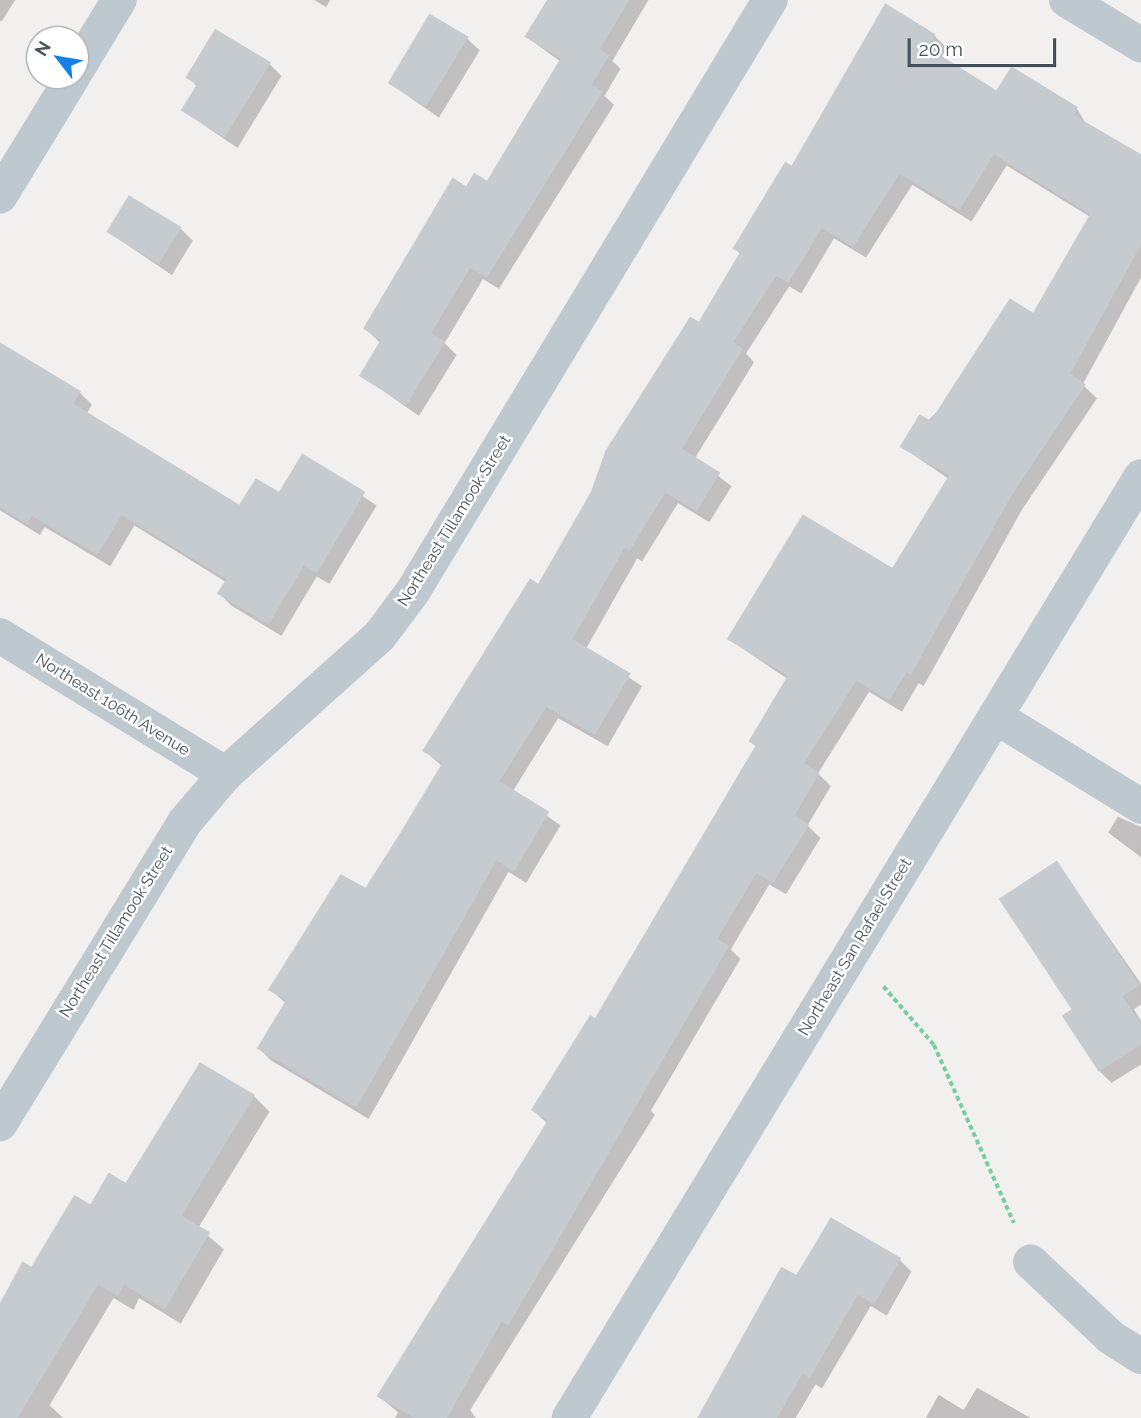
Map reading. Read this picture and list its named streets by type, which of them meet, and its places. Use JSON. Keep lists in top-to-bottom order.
{
  "streets": {
    "street": ["Northeast Tillamook Street", "Northeast 106th Avenue", "Northeast San Rafael Street"]
  },
  "crossings": [
    ["Northeast Tillamook Street", "Northeast 106th Avenue"]
  ],
  "scale_bar": "20 m",
  "north": "top left"
}
